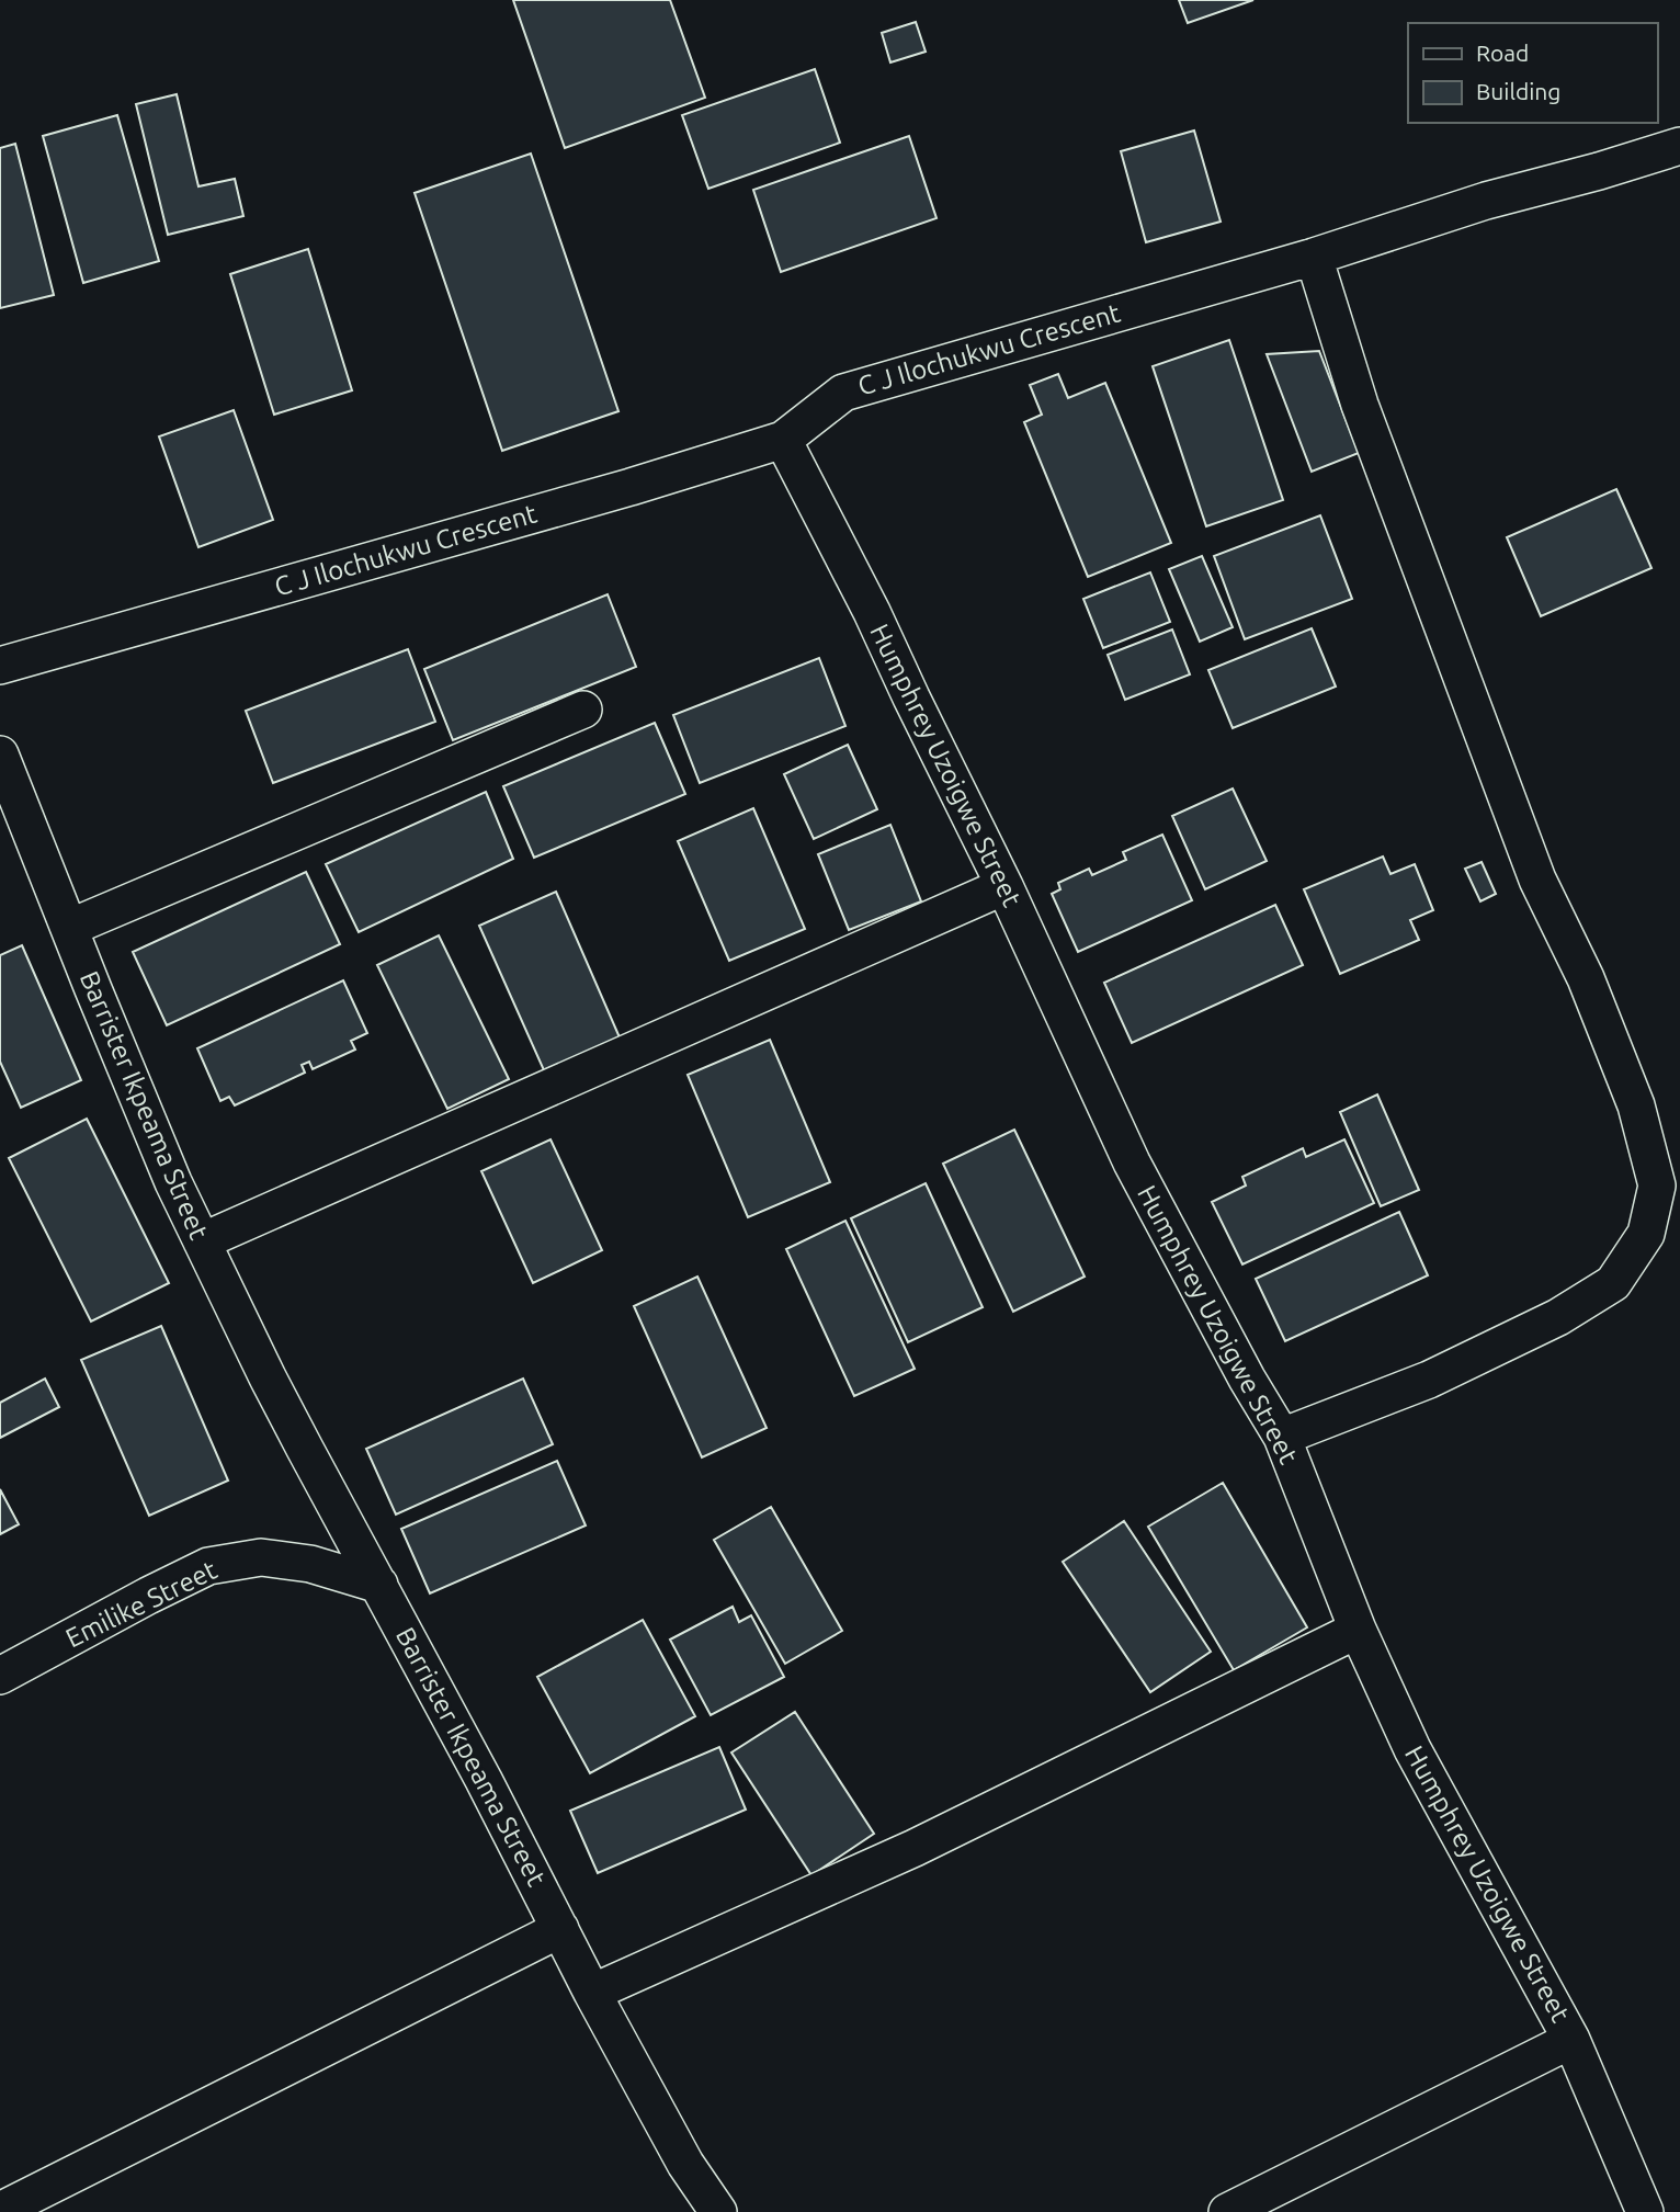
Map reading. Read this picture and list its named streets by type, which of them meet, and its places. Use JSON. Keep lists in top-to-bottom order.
{
  "streets": {
    "street": [
      "C J Ilochukwu Crescent",
      "Humphrey Uzoigwe Street",
      "Barrister Ikpeama Street",
      "Emilike Street"
    ]
  },
  "crossings": [
    ["C J Ilochukwu Crescent", "Humphrey Uzoigwe Street"],
    ["Barrister Ikpeama Street", "Emilike Street"]
  ],
  "legend": ["Road", "Building"]
}
